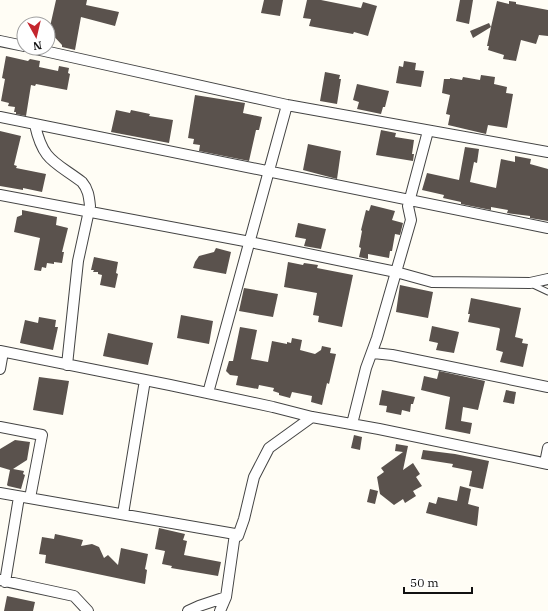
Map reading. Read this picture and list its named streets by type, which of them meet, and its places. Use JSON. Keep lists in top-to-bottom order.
{
  "scale_bar": "50 m",
  "north": "bottom"
}
